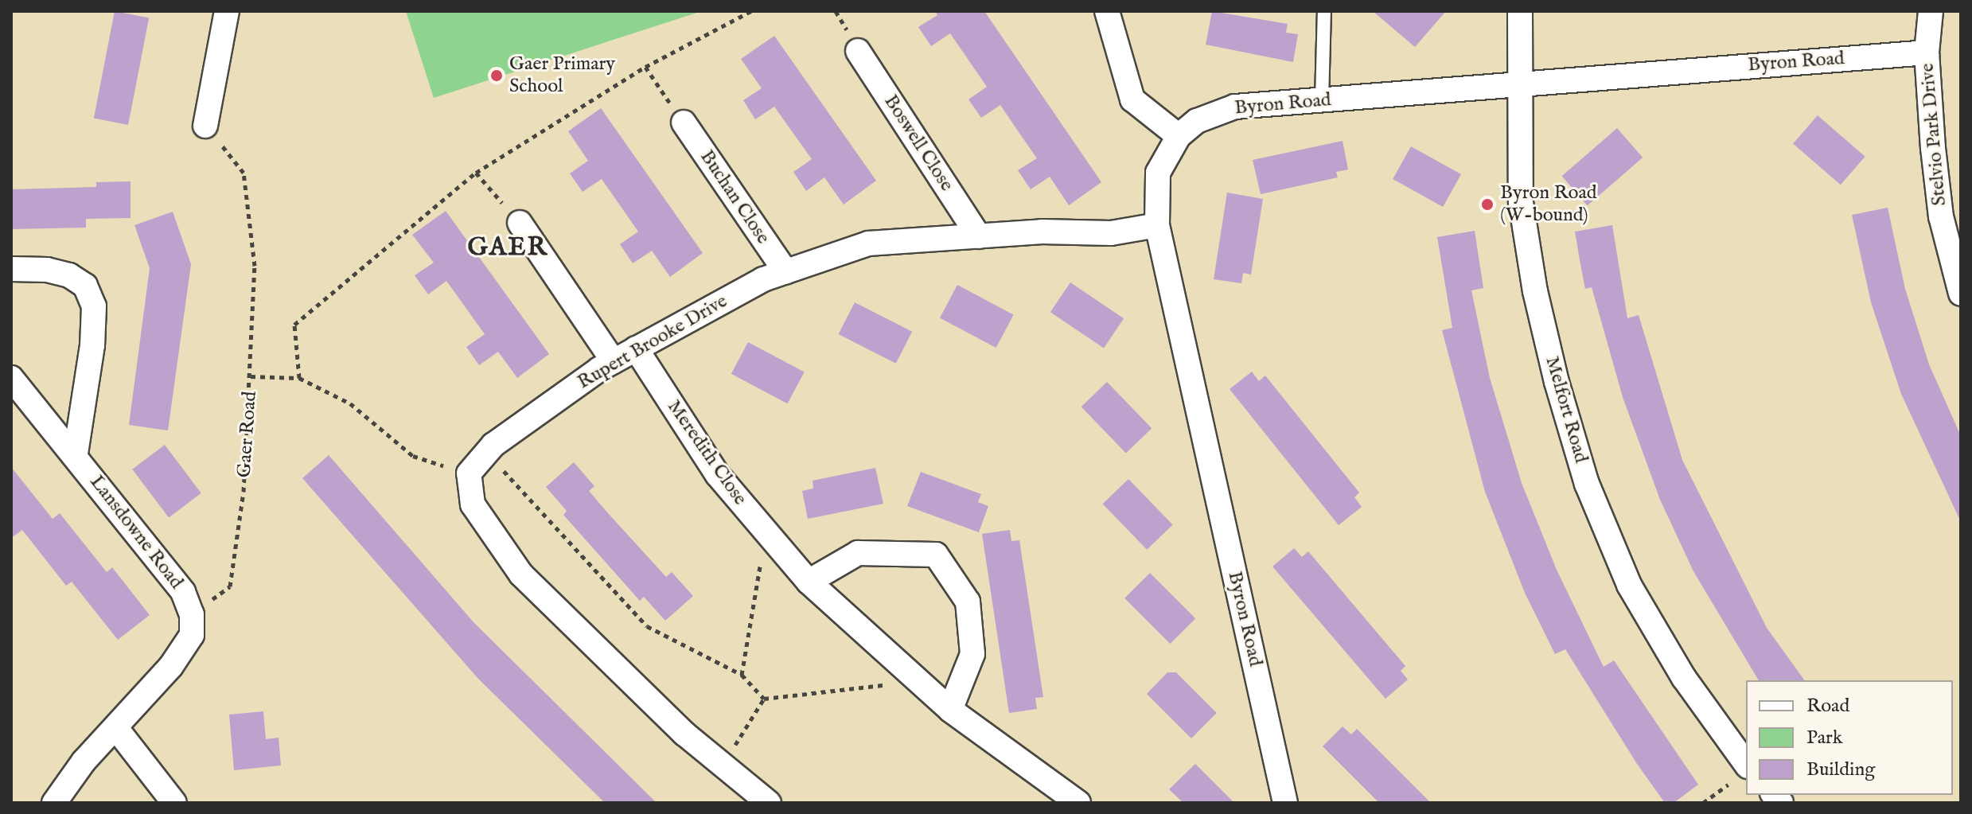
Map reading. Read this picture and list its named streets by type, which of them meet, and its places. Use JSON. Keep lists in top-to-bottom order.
{
  "streets": {
    "street": [
      "Byron Road",
      "Stelvio Park Drive",
      "Boswell Close",
      "Buchan Close",
      "Rupert Brooke Drive",
      "Melfort Road",
      "Meredith Close",
      "Lansdowne Road"
    ],
    "path": ["Gaer Road"]
  },
  "crossings": [
    ["Byron Road", "Stelvio Park Drive"],
    ["Byron Road", "Rupert Brooke Drive"],
    ["Byron Road", "Melfort Road"],
    ["Boswell Close", "Rupert Brooke Drive"],
    ["Buchan Close", "Rupert Brooke Drive"],
    ["Rupert Brooke Drive", "Meredith Close"],
    ["Gaer Road", "Lansdowne Road"]
  ],
  "districts": ["GAER"],
  "places": ["Gaer Primary School", "Byron Road (W-bound)"],
  "legend": ["Road", "Park", "Building"]
}
